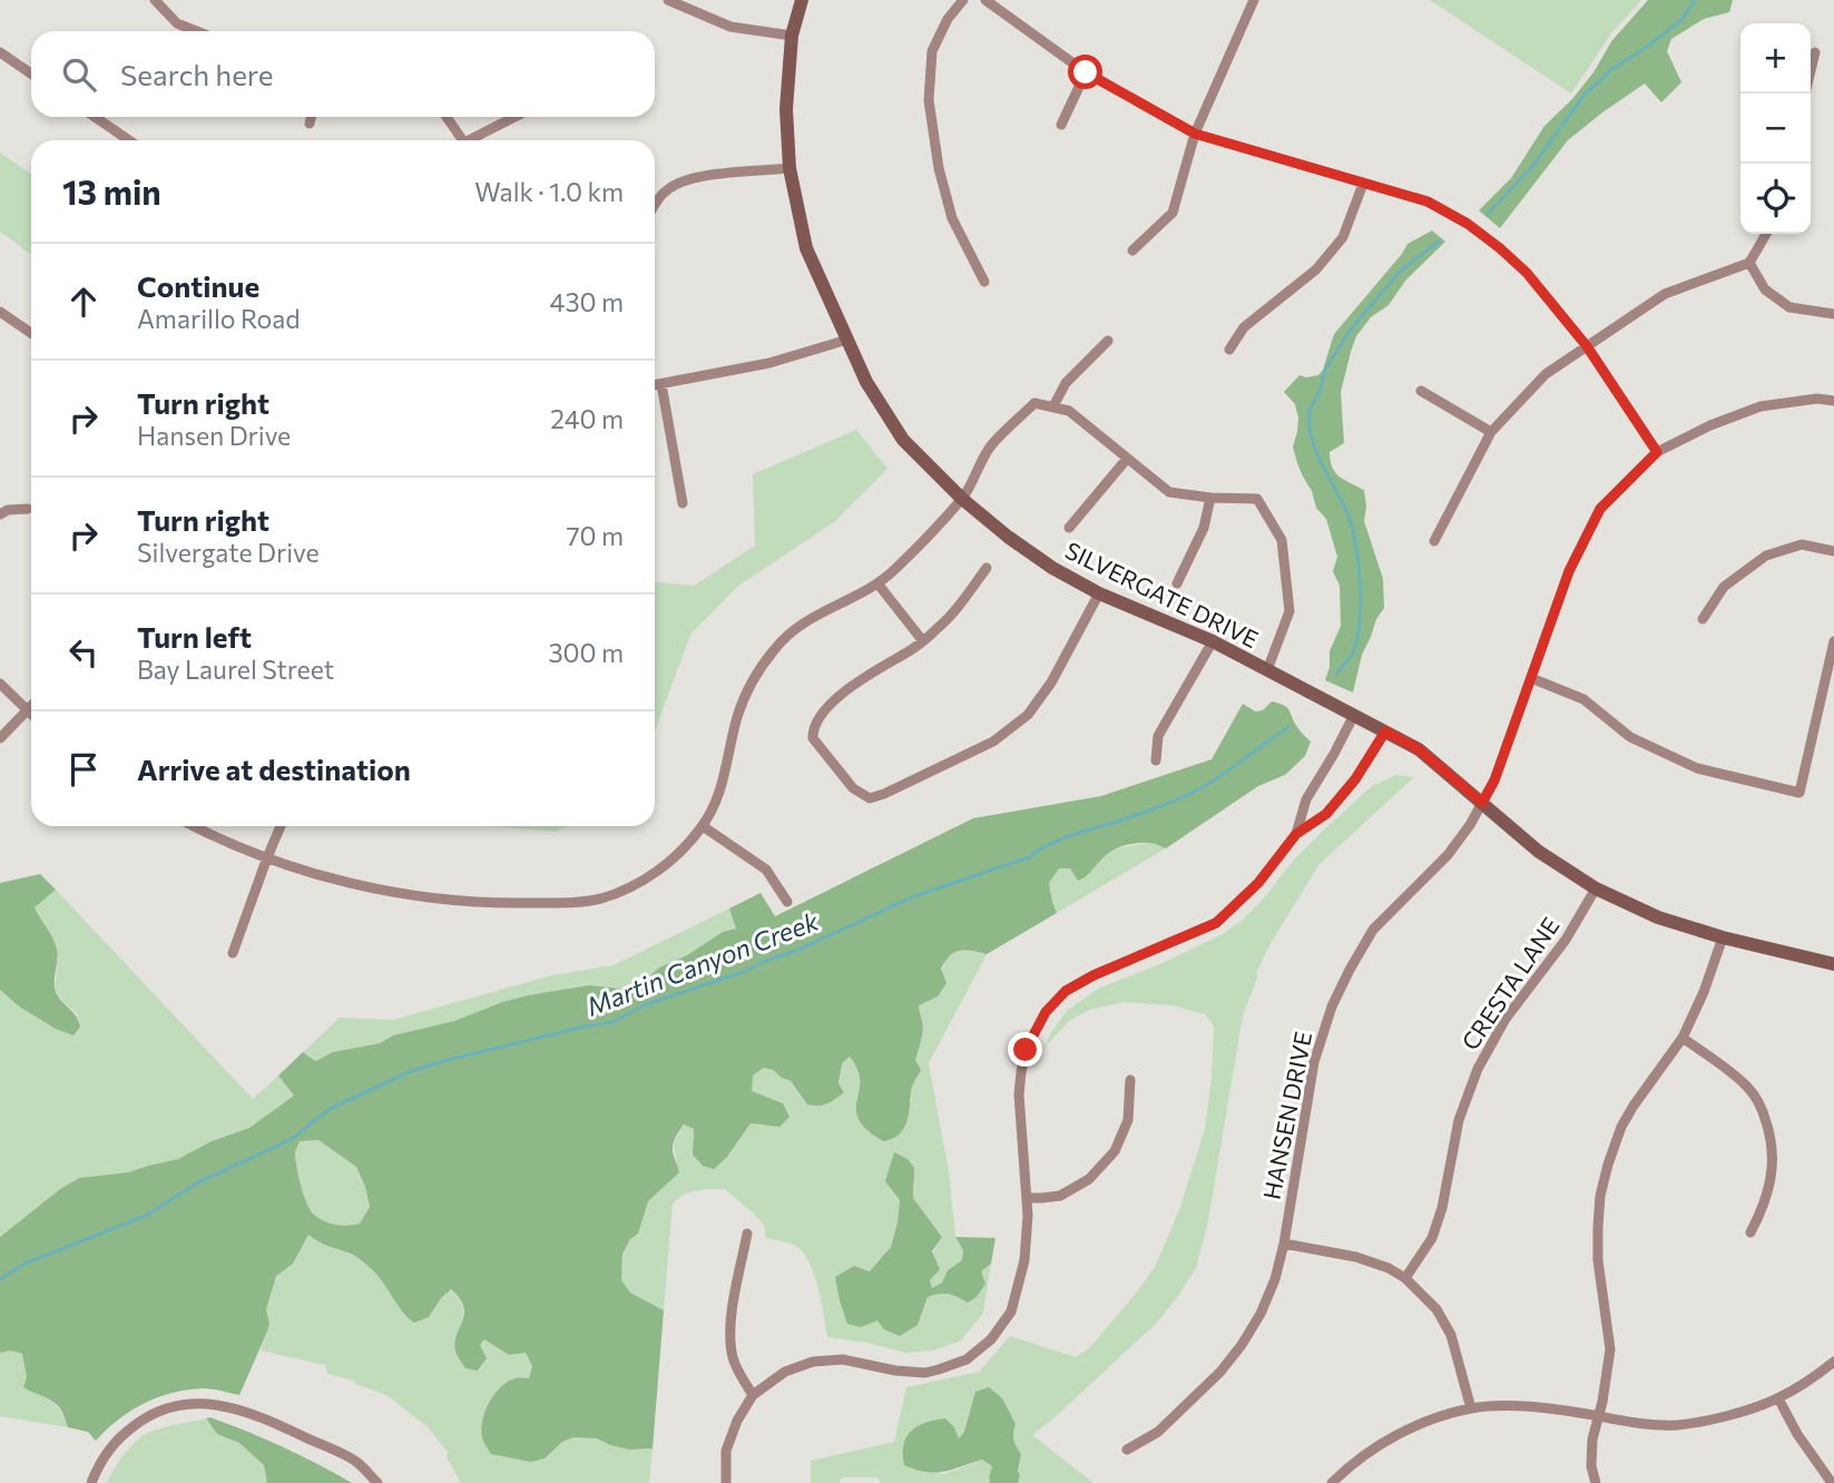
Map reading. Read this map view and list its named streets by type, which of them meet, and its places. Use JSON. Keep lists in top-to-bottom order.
{
  "streets": {
    "street": ["SILVERGATE DRIVE", "CRESTA LANE", "HANSEN DRIVE"]
  },
  "crossings": [
    ["SILVERGATE DRIVE", "CRESTA LANE"],
    ["SILVERGATE DRIVE", "HANSEN DRIVE"]
  ],
  "water": ["Martin Canyon Creek"],
  "page": {
    "map_buttons": ["+", "−"],
    "search": "Search here",
    "heading": ["13 min", "Walk · 1.0 km"],
    "list": [
      ["Continue", "Amarillo Road", "430 m"],
      ["Turn right", "Hansen Drive", "240 m"],
      ["Turn right", "Silvergate Drive", "70 m"],
      ["Turn left", "Bay Laurel Street", "300 m"],
      "Arrive at destination"
    ]
  }
}
